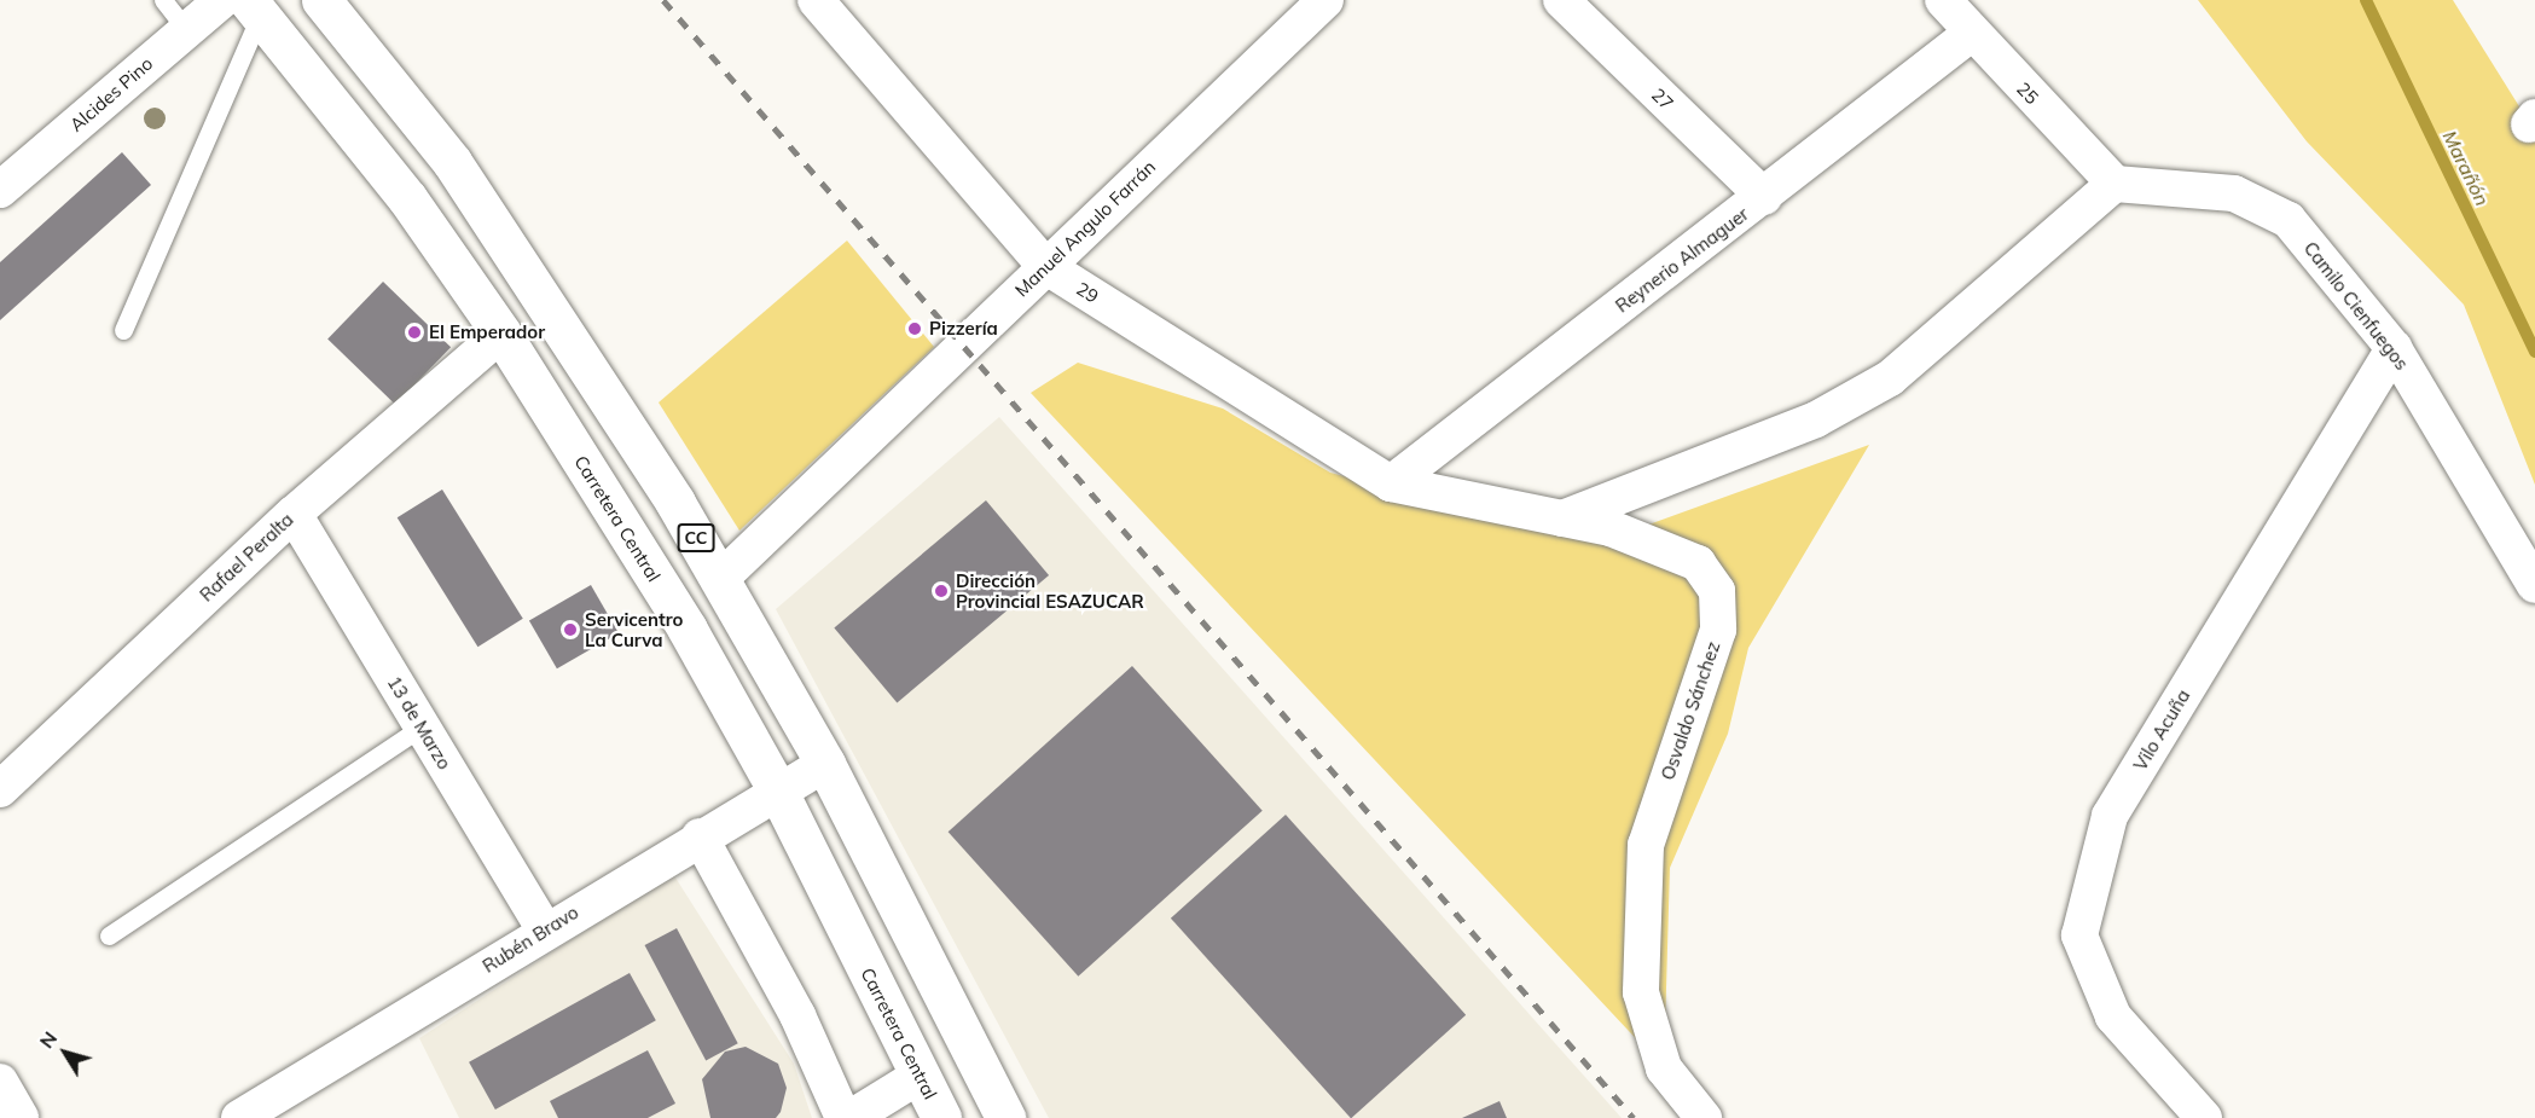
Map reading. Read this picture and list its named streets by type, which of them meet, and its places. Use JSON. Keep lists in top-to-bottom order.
{
  "streets": {
    "main road": ["Carretera Central", "CC"],
    "street": [
      "25",
      "Alcides Pino",
      "27",
      "Manuel Angulo Farrán",
      "Reynerio Almaguer",
      "29",
      "Camilo Cienfuegos",
      "Rafael Peralta",
      "Osvaldo Sánchez",
      "13 de Marzo",
      "Vilo Acuña",
      "Rubén Bravo"
    ]
  },
  "crossings": [
    ["25", "Reynerio Almaguer"],
    ["25", "Camilo Cienfuegos"],
    ["27", "Reynerio Almaguer"],
    ["Manuel Angulo Farrán", "29"],
    ["Manuel Angulo Farrán", "CC"],
    ["Reynerio Almaguer", "29"],
    ["Reynerio Almaguer", "Osvaldo Sánchez"],
    ["29", "Osvaldo Sánchez"],
    ["Camilo Cienfuegos", "Vilo Acuña"],
    ["Carretera Central", "Rafael Peralta"],
    ["Carretera Central", "Rubén Bravo"],
    ["CC", "Rubén Bravo"],
    ["Rafael Peralta", "13 de Marzo"],
    ["13 de Marzo", "Rubén Bravo"]
  ],
  "water": ["Marañón"],
  "places": [
    "Pizzería",
    "El Emperador",
    "Dirección Provincial ESAZUCAR",
    "Servicentro La Curva"
  ],
  "north": "top left"
}
